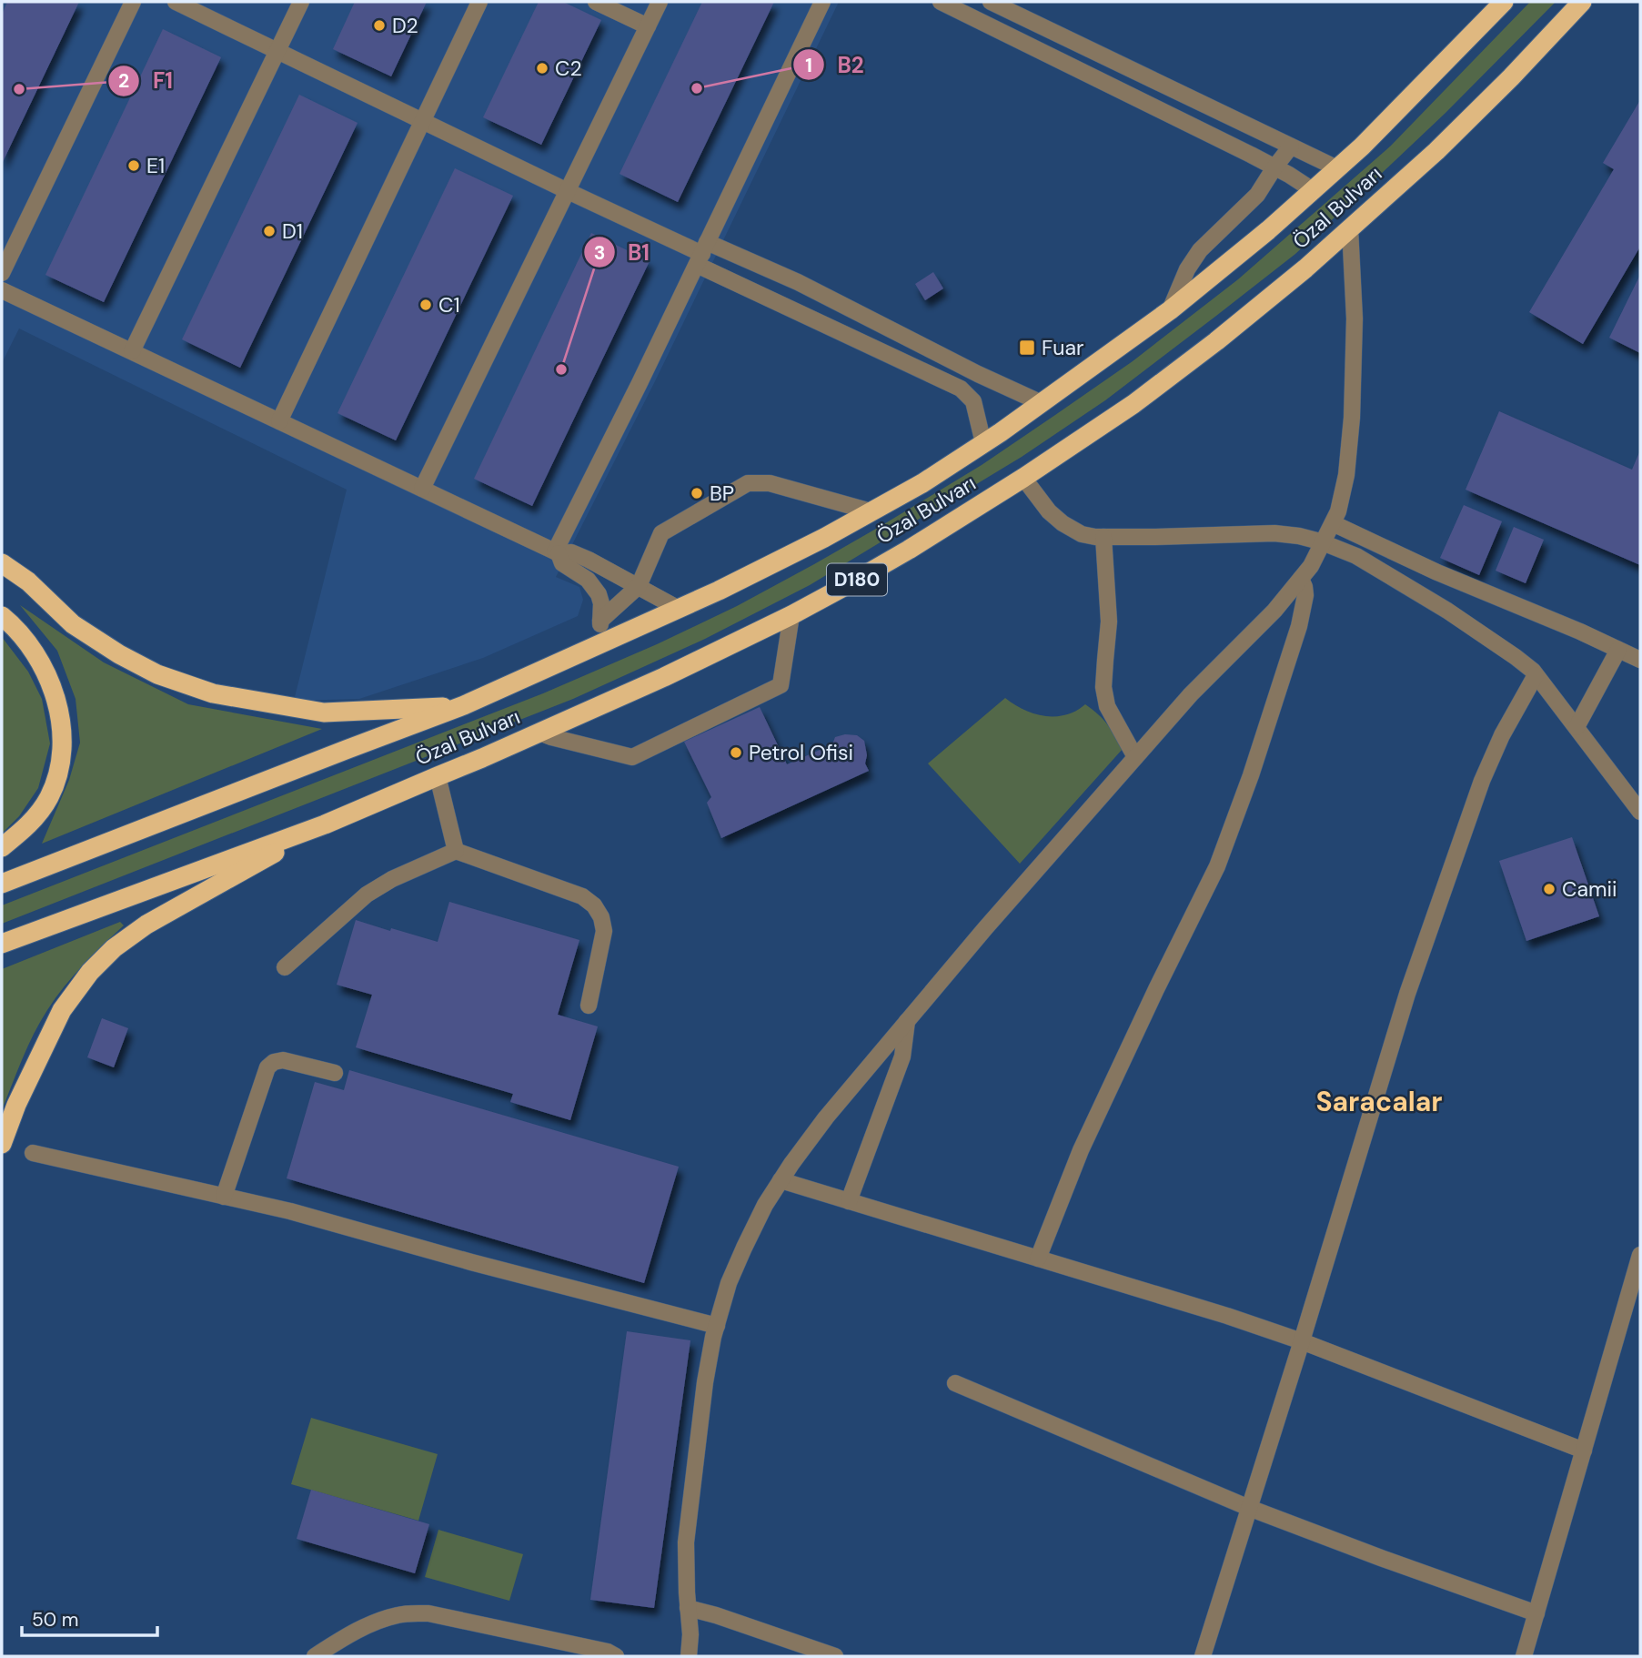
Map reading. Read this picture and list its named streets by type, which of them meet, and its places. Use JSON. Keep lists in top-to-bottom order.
{
  "streets": {
    "highway": ["Özal Bulvarı", "D180"]
  },
  "districts": ["Saracalar"],
  "places": {
    "other": [
      "D2",
      "C2",
      "B2",
      "F1",
      "E1",
      "D1",
      "C1",
      "B1",
      "BP",
      "Petrol Ofisi",
      "Camii"
    ],
    "transit": ["Fuar"]
  },
  "scale_bar": "50 m"
}
